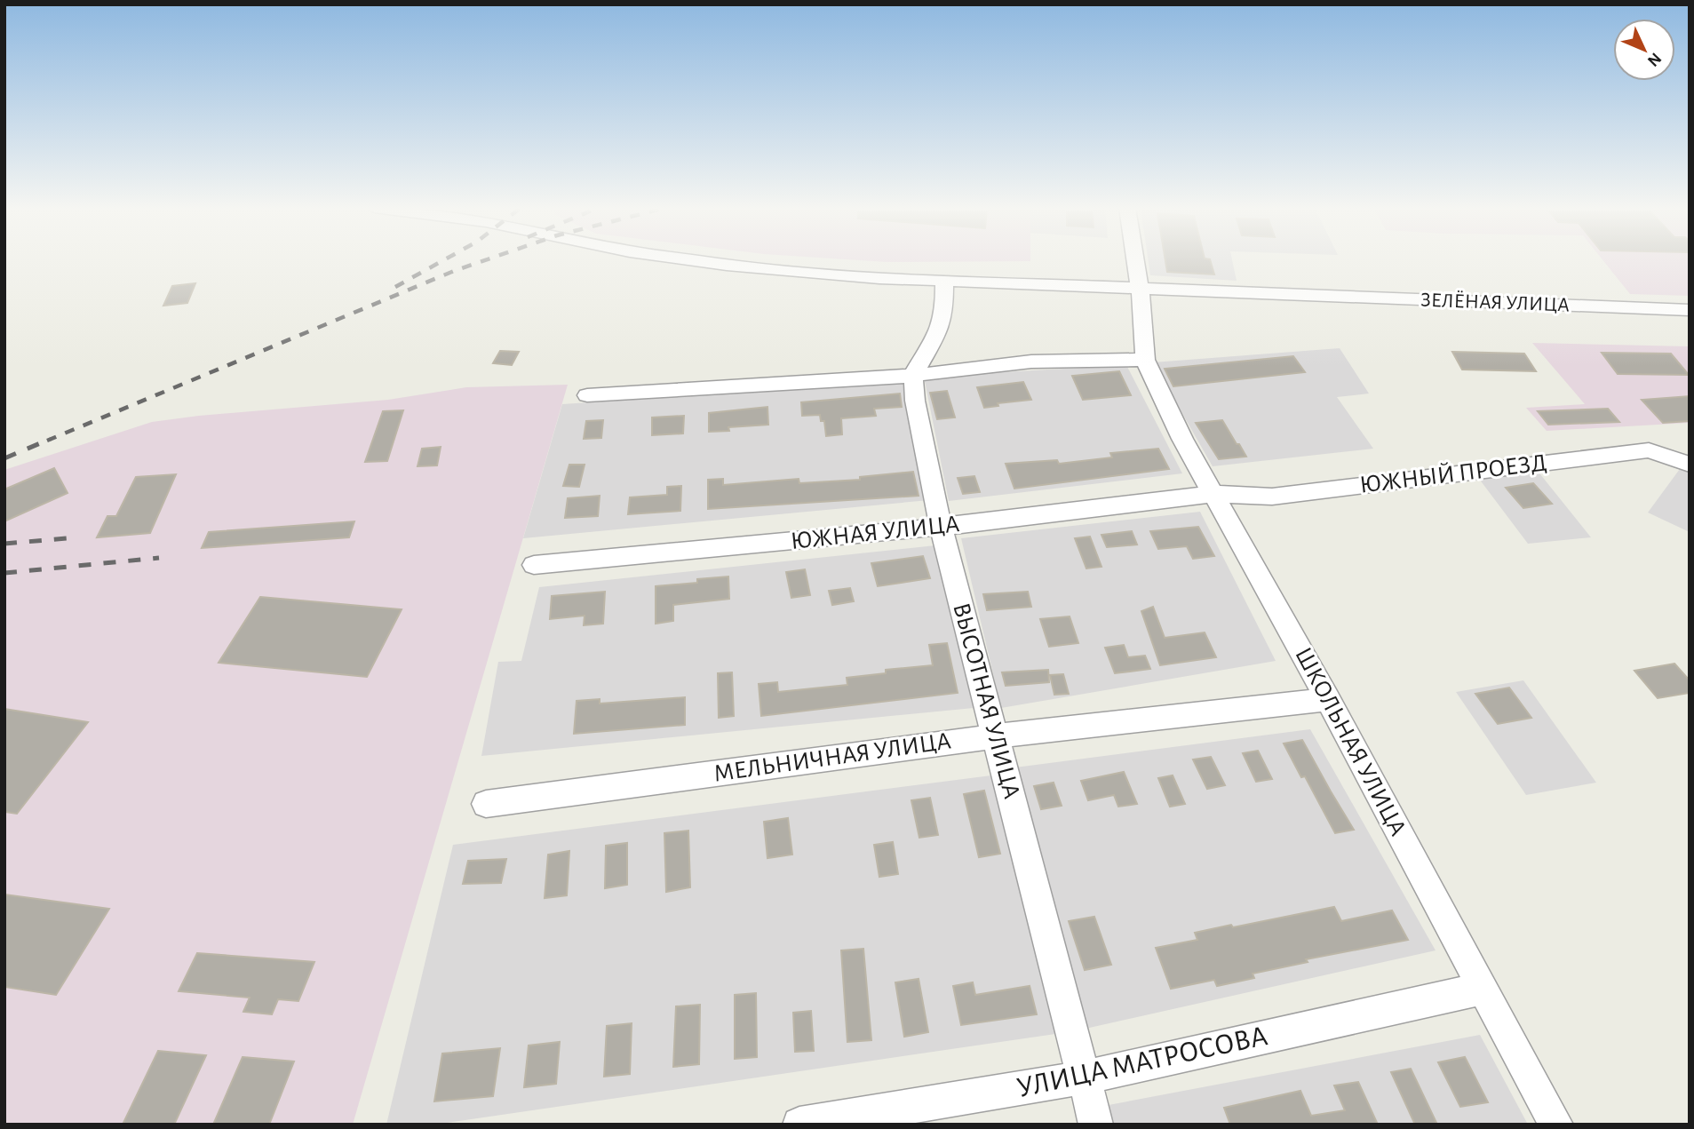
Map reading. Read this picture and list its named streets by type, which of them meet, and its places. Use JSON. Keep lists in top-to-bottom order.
{
  "streets": {
    "street": [
      "ЗЕЛЁНАЯ УЛИЦА",
      "ЮЖНЫЙ ПРОЕЗД",
      "ЮЖНАЯ УЛИЦА",
      "ВЫСОТНАЯ УЛИЦА",
      "ШКОЛЬНАЯ УЛИЦА",
      "МЕЛЬНИЧНАЯ УЛИЦА",
      "УЛИЦА МАТРОСОВА"
    ]
  },
  "crossings": [
    ["ЮЖНЫЙ ПРОЕЗД", "ЮЖНАЯ УЛИЦА"],
    ["ЮЖНЫЙ ПРОЕЗД", "ШКОЛЬНАЯ УЛИЦА"],
    ["ЮЖНАЯ УЛИЦА", "ВЫСОТНАЯ УЛИЦА"],
    ["ЮЖНАЯ УЛИЦА", "ШКОЛЬНАЯ УЛИЦА"],
    ["ВЫСОТНАЯ УЛИЦА", "МЕЛЬНИЧНАЯ УЛИЦА"],
    ["ВЫСОТНАЯ УЛИЦА", "УЛИЦА МАТРОСОВА"],
    ["ШКОЛЬНАЯ УЛИЦА", "МЕЛЬНИЧНАЯ УЛИЦА"],
    ["ШКОЛЬНАЯ УЛИЦА", "УЛИЦА МАТРОСОВА"]
  ],
  "north": "bottom right"
}
